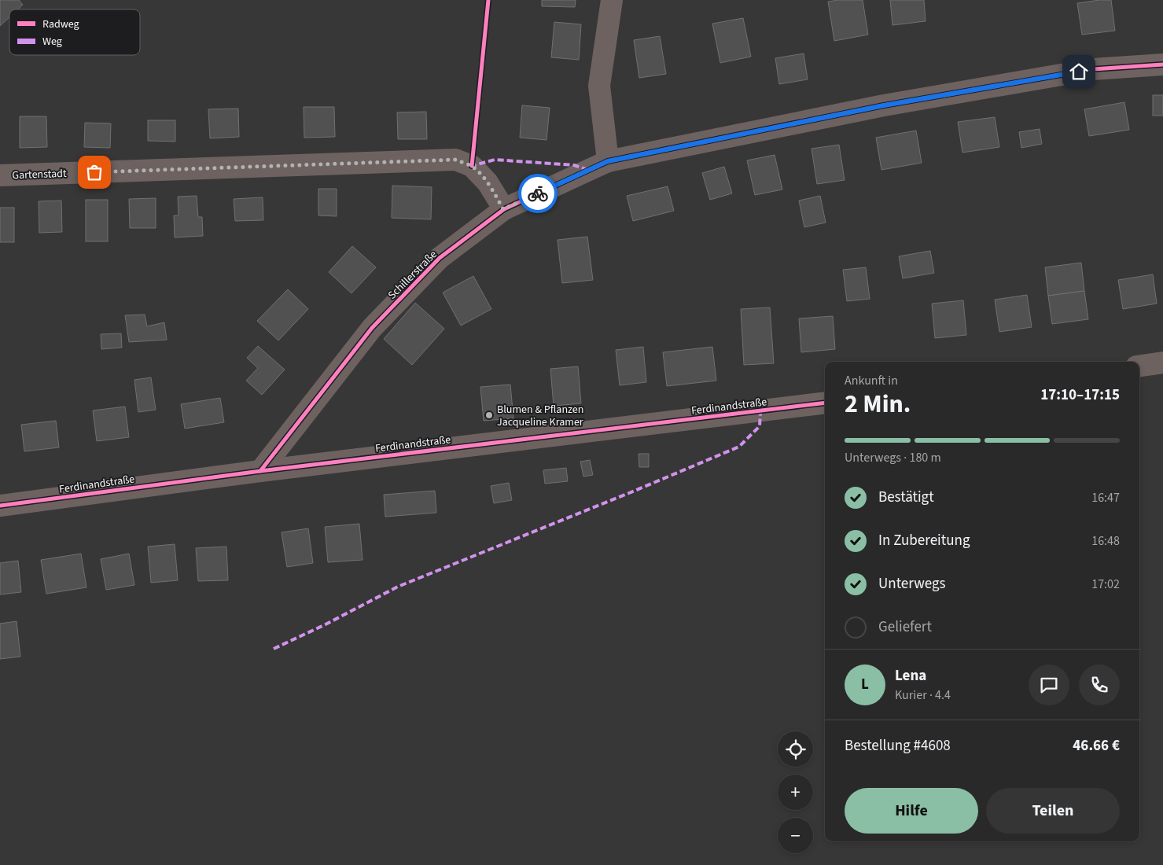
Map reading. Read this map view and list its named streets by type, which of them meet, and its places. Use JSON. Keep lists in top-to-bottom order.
{
  "streets": {
    "street": ["Gartenstadt", "Schillerstraße", "Ferdinandstraße"]
  },
  "crossings": [
    ["Gartenstadt", "Schillerstraße"],
    ["Schillerstraße", "Ferdinandstraße"]
  ],
  "places": ["Blumen & Pflanzen Jacqueline Kramer"],
  "legend": ["Radweg", "Weg"],
  "page": {
    "heading": ["2 Min.", "Ankunft in", "17:10–17:15"],
    "panel": [
      "Lena",
      "Kurier · 4.4",
      "Bestellung #4608",
      "46.66 €"
    ],
    "bar": "Unterwegs · 180 m",
    "list": [
      ["Bestätigt", "16:47"],
      ["In Zubereitung", "16:48"],
      ["Unterwegs", "17:02"],
      "Geliefert"
    ],
    "round": "L",
    "map_buttons": ["+", "−"],
    "buttons": ["Hilfe", "Teilen"]
  }
}
